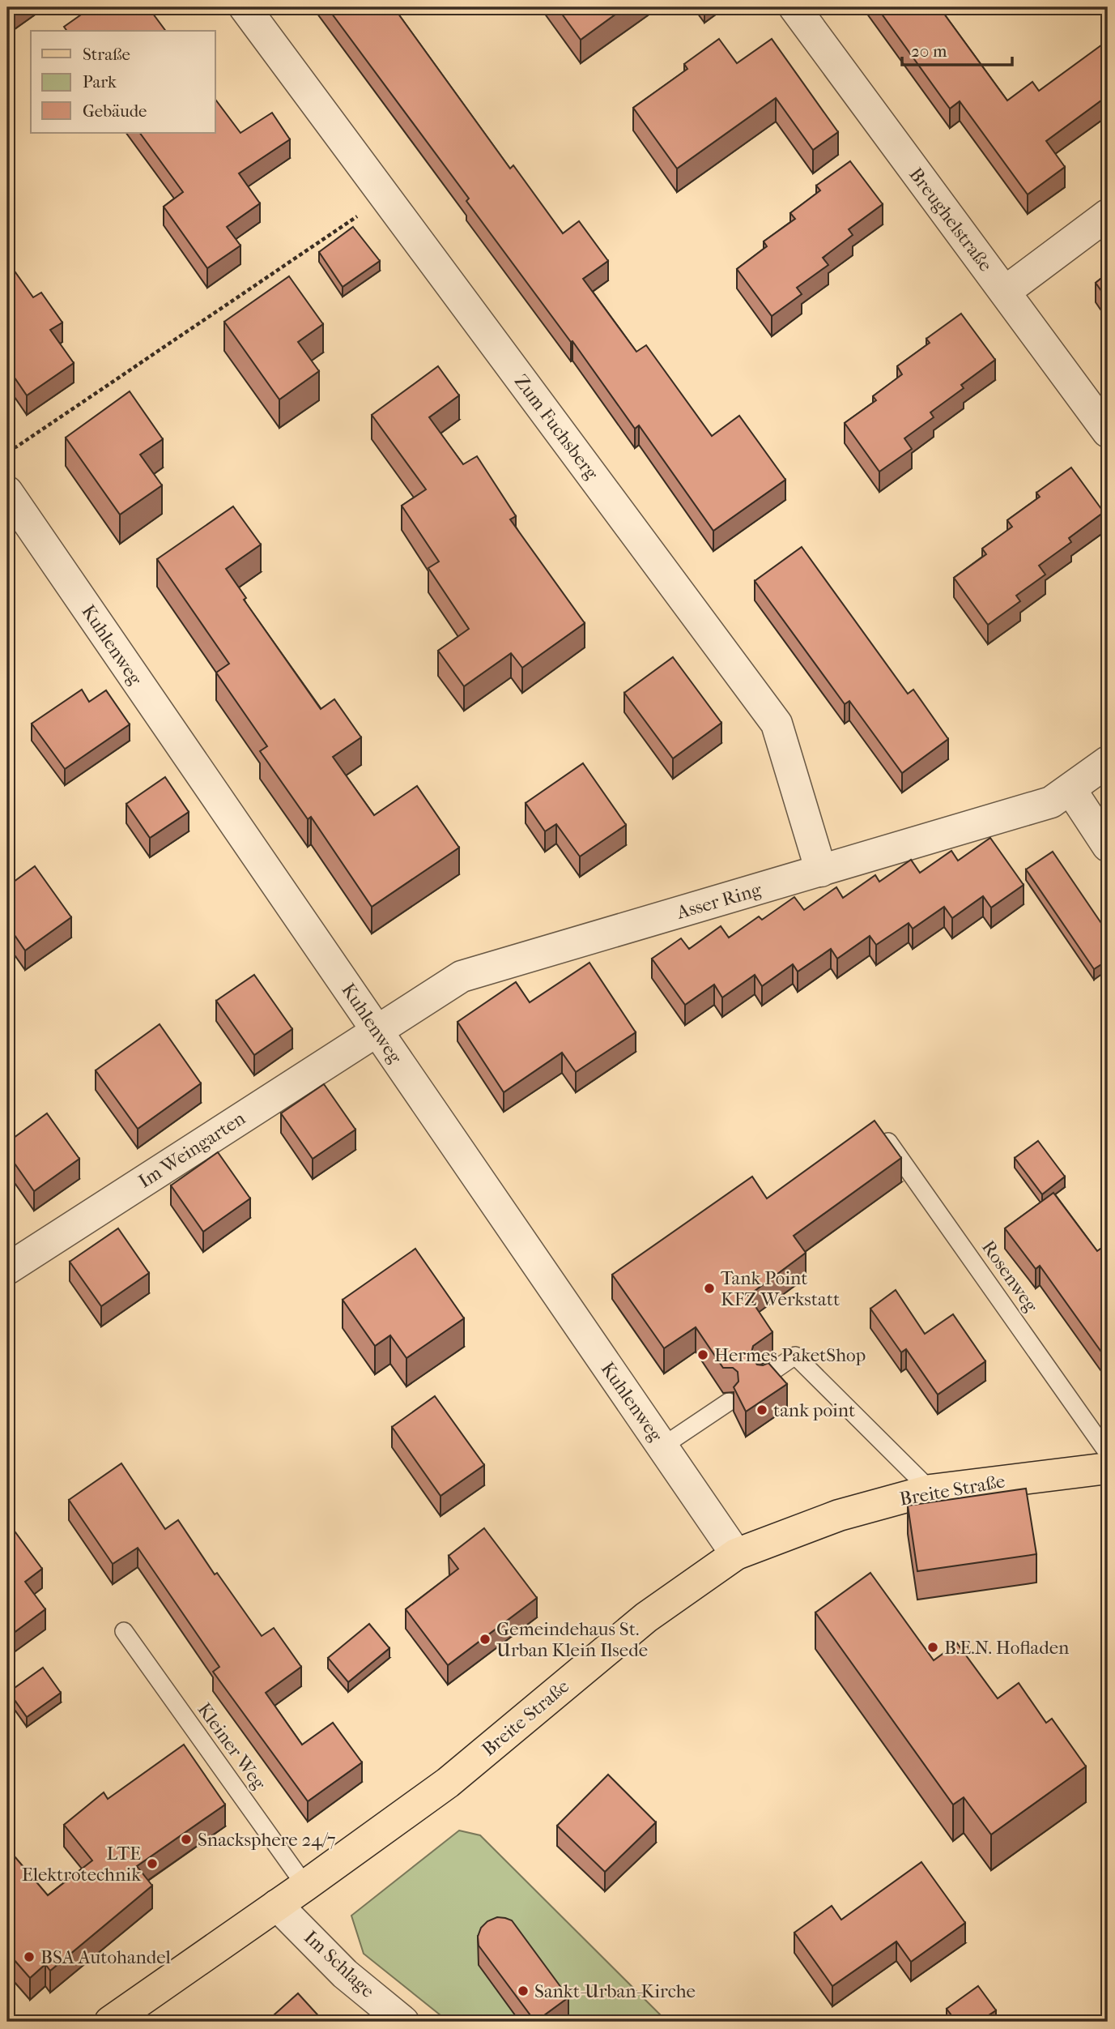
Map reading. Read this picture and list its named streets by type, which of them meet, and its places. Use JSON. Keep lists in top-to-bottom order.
{
  "streets": {
    "main road": ["Breite Straße"],
    "street": [
      "Breughelstraße",
      "Zum Fuchsberg",
      "Kuhlenweg",
      "Asser Ring",
      "Im Weingarten",
      "Im Schlage"
    ],
    "lane": ["Rosenweg", "Kleiner Weg"]
  },
  "crossings": [
    ["Zum Fuchsberg", "Asser Ring"],
    ["Kuhlenweg", "Asser Ring"],
    ["Kuhlenweg", "Im Weingarten"],
    ["Kuhlenweg", "Breite Straße"],
    ["Asser Ring", "Im Weingarten"],
    ["Breite Straße", "Kleiner Weg"],
    ["Breite Straße", "Im Schlage"]
  ],
  "places": [
    "Tank Point KFZ Werkstatt",
    "Hermes PaketShop",
    "tank point",
    "Gemeindehaus St. Urban Klein Ilsede",
    "B.E.N. Hofladen",
    "Snacksphere 24/7",
    "LTE Elektrotechnik",
    "BSA Autohandel",
    "Sankt-Urban-Kirche"
  ],
  "legend": ["Straße", "Park", "Gebäude"],
  "scale_bar": "20 m"
}
